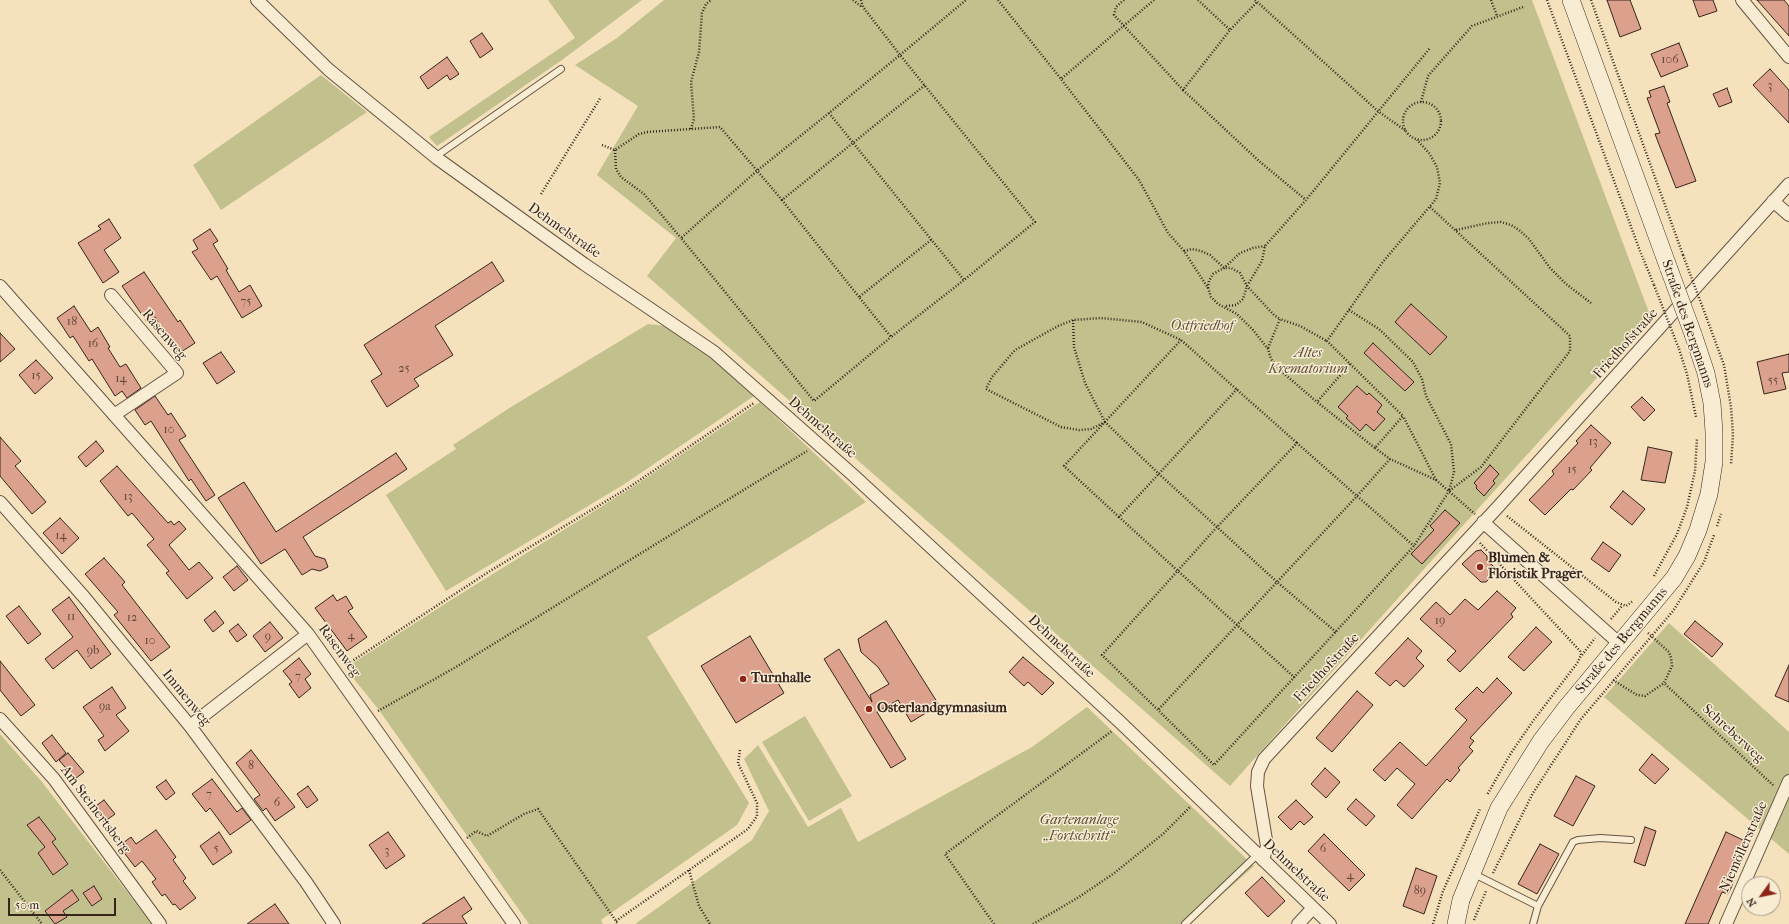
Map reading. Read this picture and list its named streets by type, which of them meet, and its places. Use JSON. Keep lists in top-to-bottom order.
{
  "streets": {
    "main road": ["Straße des Bergmanns"],
    "street": [
      "Dehmelstraße",
      "Rasenweg",
      "Friedhofstraße",
      "Immenweg",
      "Am Steinertsberg",
      "Niemöllerstraße"
    ],
    "path": ["Schreberweg"]
  },
  "crossings": [
    ["Dehmelstraße", "Friedhofstraße"],
    ["Schreberweg", "Niemöllerstraße"]
  ],
  "parks": ["Ostfriedhof", "Altes Krematorium", "Gartenanlage „Fortschritt“"],
  "places": ["Blumen & Floristik Prager", "Turnhalle", "Osterlandgymnasium"],
  "house_numbers": [
    "106",
    "3",
    "75",
    "18",
    "16",
    "25",
    "15",
    "14",
    "55",
    "10",
    "13",
    "15",
    "13",
    "14",
    "11",
    "12",
    "19",
    "4",
    "9",
    "10",
    "9b",
    "7",
    "9a",
    "8",
    "7",
    "6",
    "5",
    "6",
    "3",
    "4",
    "89"
  ],
  "scale_bar": "50 m",
  "north": "bottom left"
}
